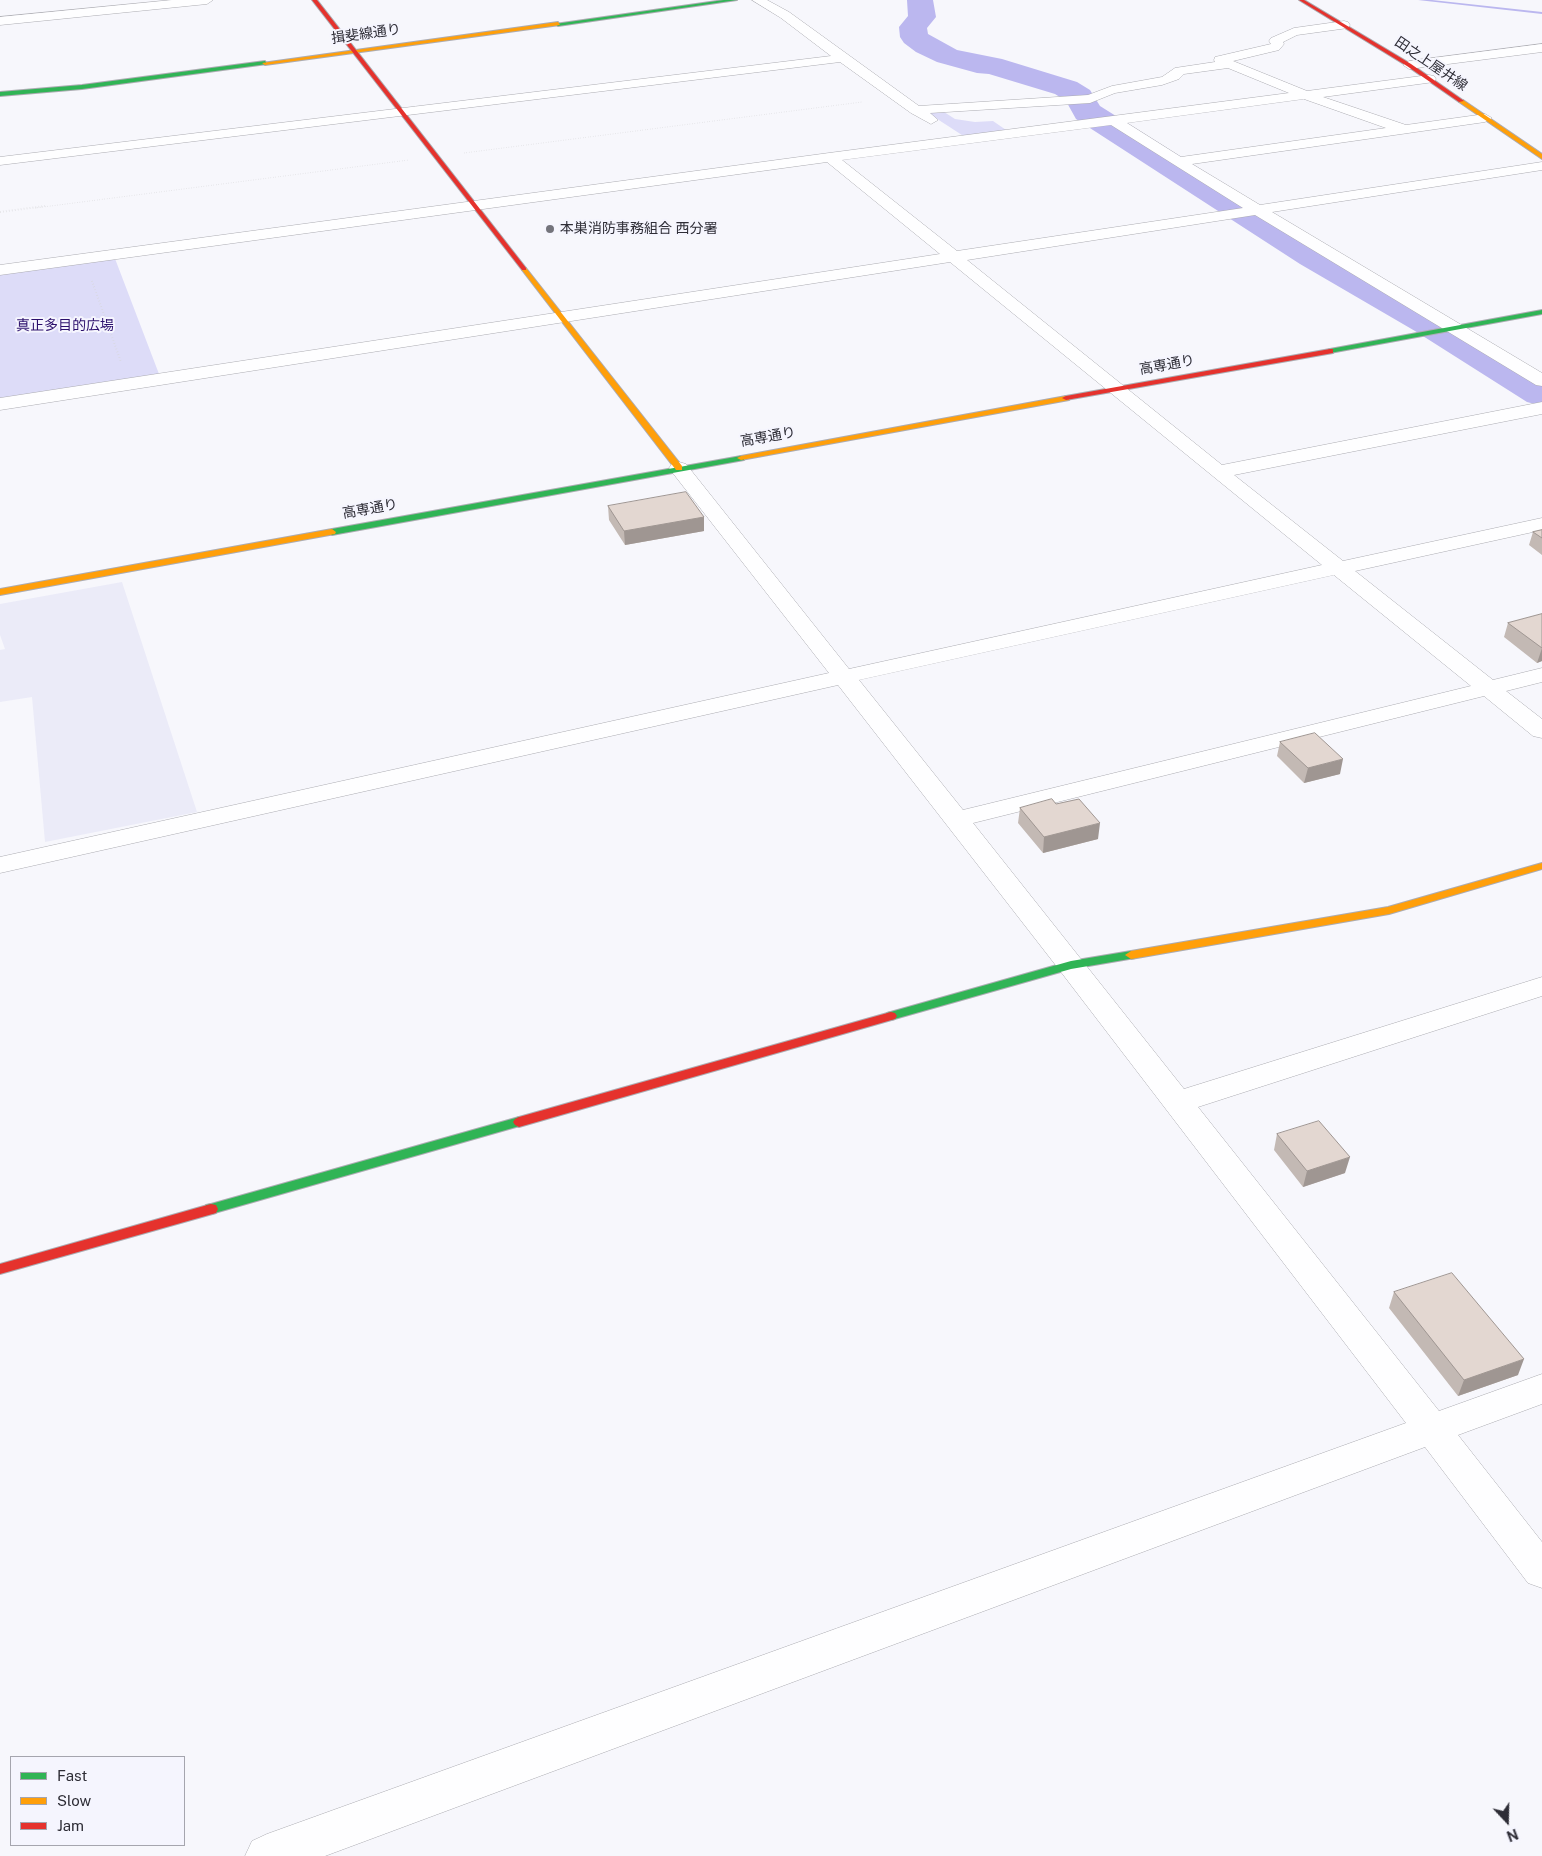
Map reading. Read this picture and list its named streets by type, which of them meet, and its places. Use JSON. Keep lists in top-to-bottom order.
{
  "streets": {
    "street": ["揖斐線通り", "田之上屋井線", "高専通り"]
  },
  "parks": ["真正多目的広場"],
  "places": ["本巣消防事務組合 西分署"],
  "legend": ["Fast", "Slow", "Jam"],
  "north": "bottom"
}
